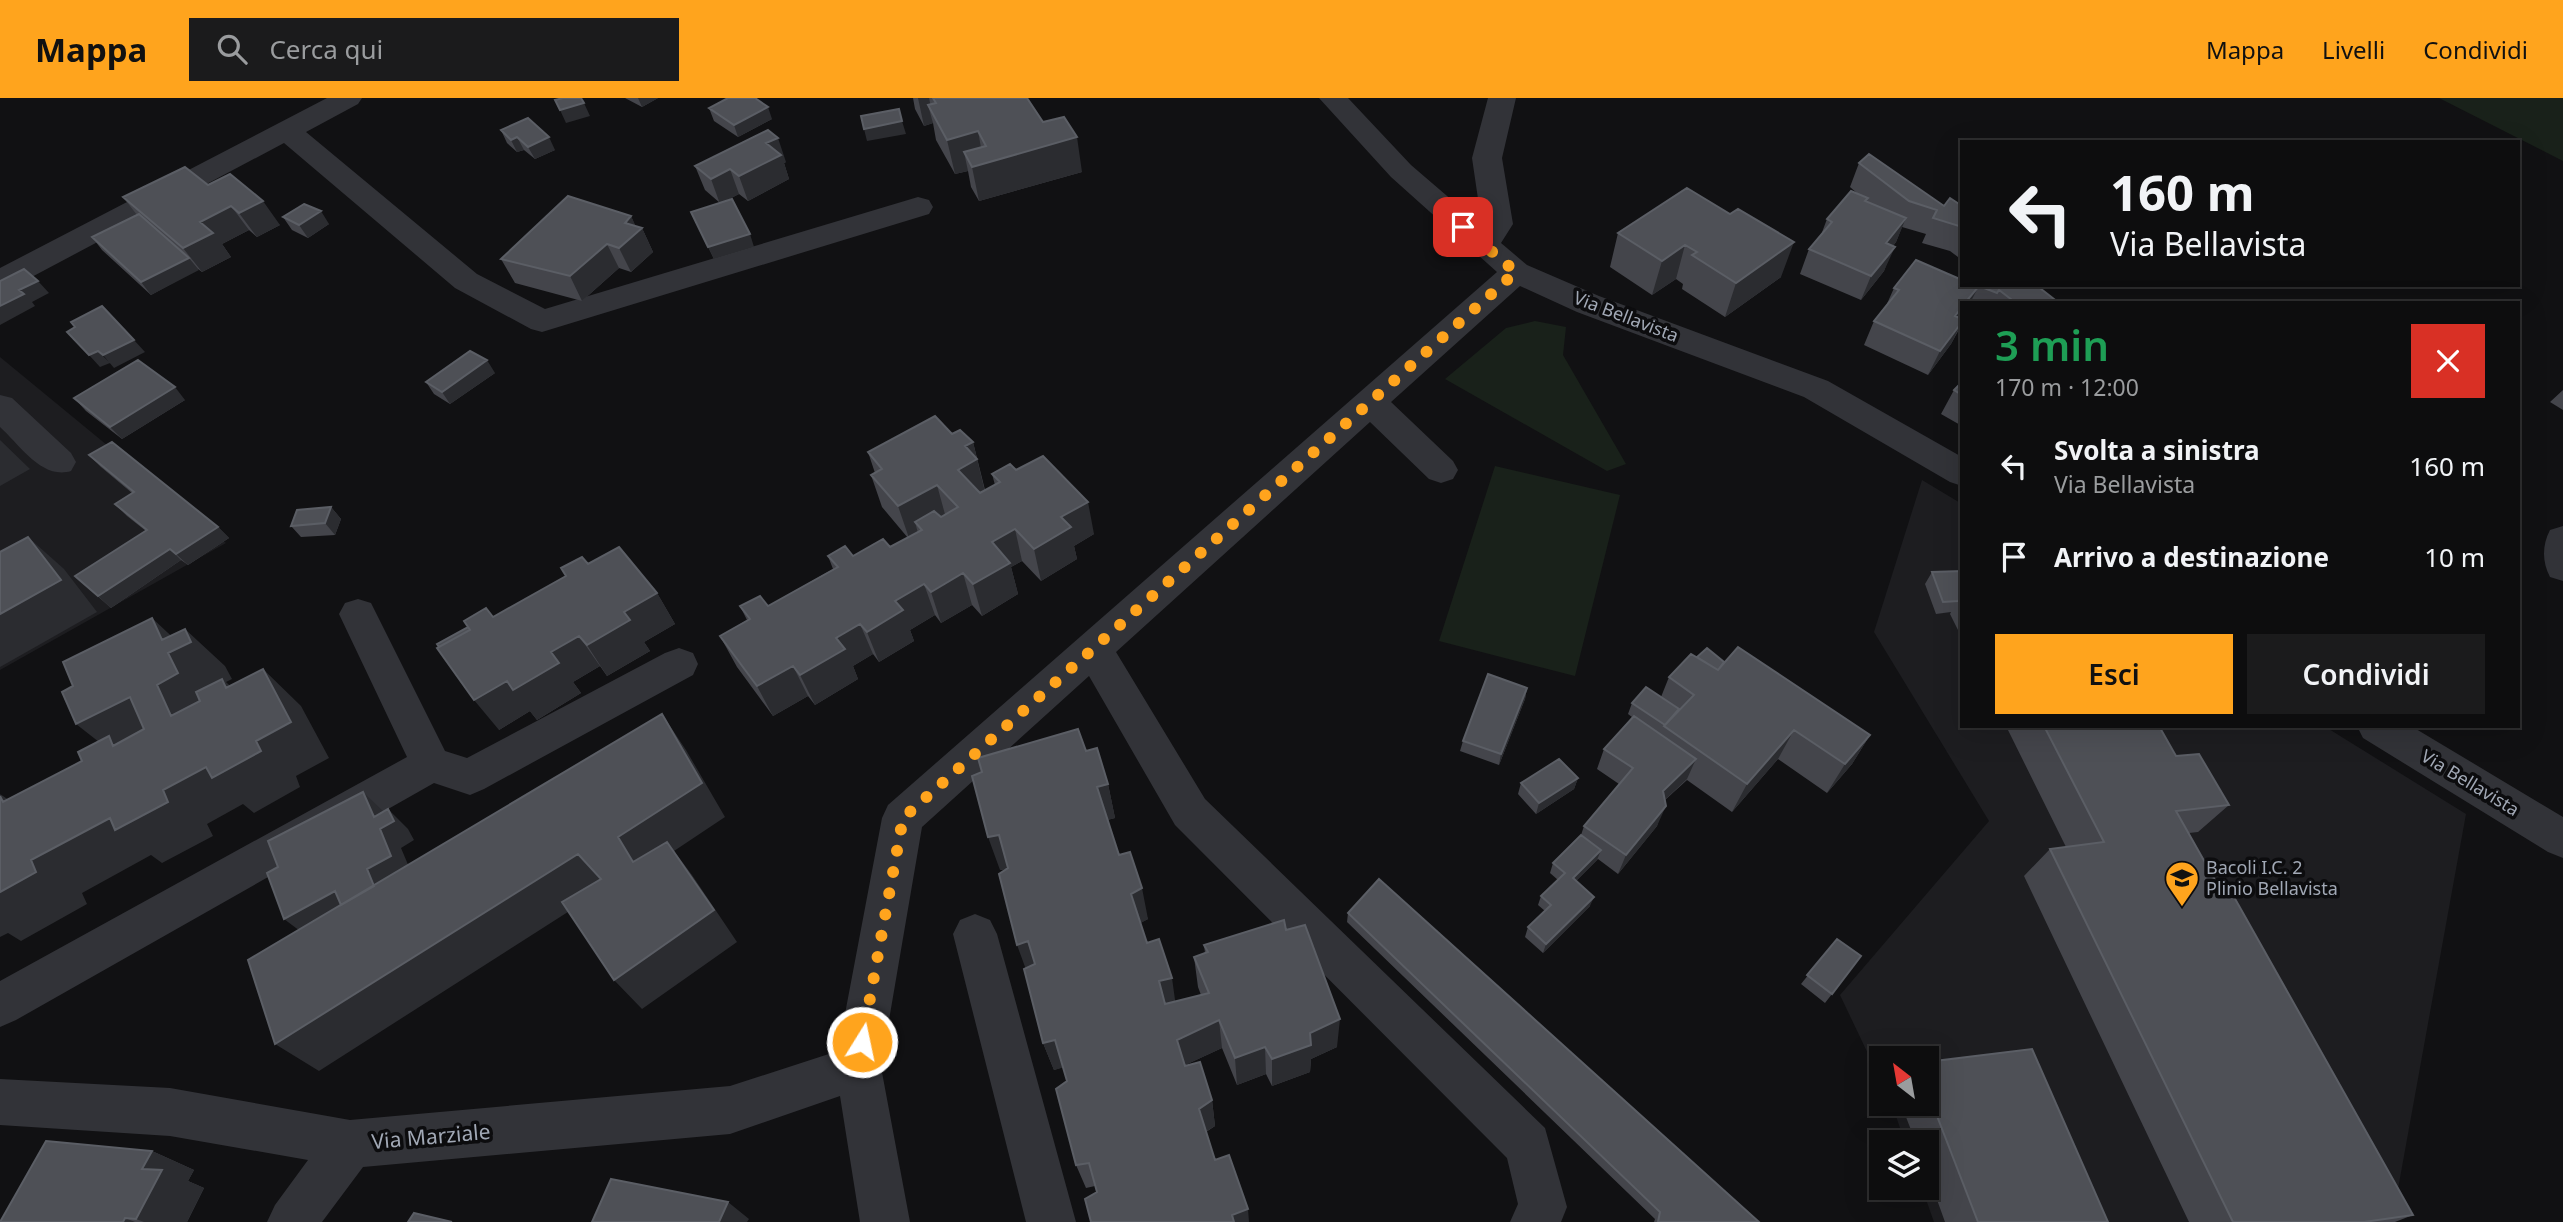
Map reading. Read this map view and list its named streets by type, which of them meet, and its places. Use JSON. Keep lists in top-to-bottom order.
{
  "streets": {
    "street": ["Via Bellavista", "Via Marziale"]
  },
  "places": {
    "school or university": ["Bacoli I.C. 2 Plinio Bellavista"]
  },
  "north": "top left",
  "page": {
    "header": "Mappa",
    "search": "Cerca qui",
    "nav": ["Mappa", "Livelli", "Condividi"],
    "turn": ["160 m", "Via Bellavista"],
    "heading": ["3 min", "170 m · 12:00"],
    "list": [
      {
        "name": "Svolta a sinistra",
        "note": "Via Bellavista",
        "value": "160 m"
      },
      {
        "name": "Arrivo a destinazione",
        "value": "10 m"
      }
    ],
    "buttons": ["Esci", "Condividi"]
  }
}
